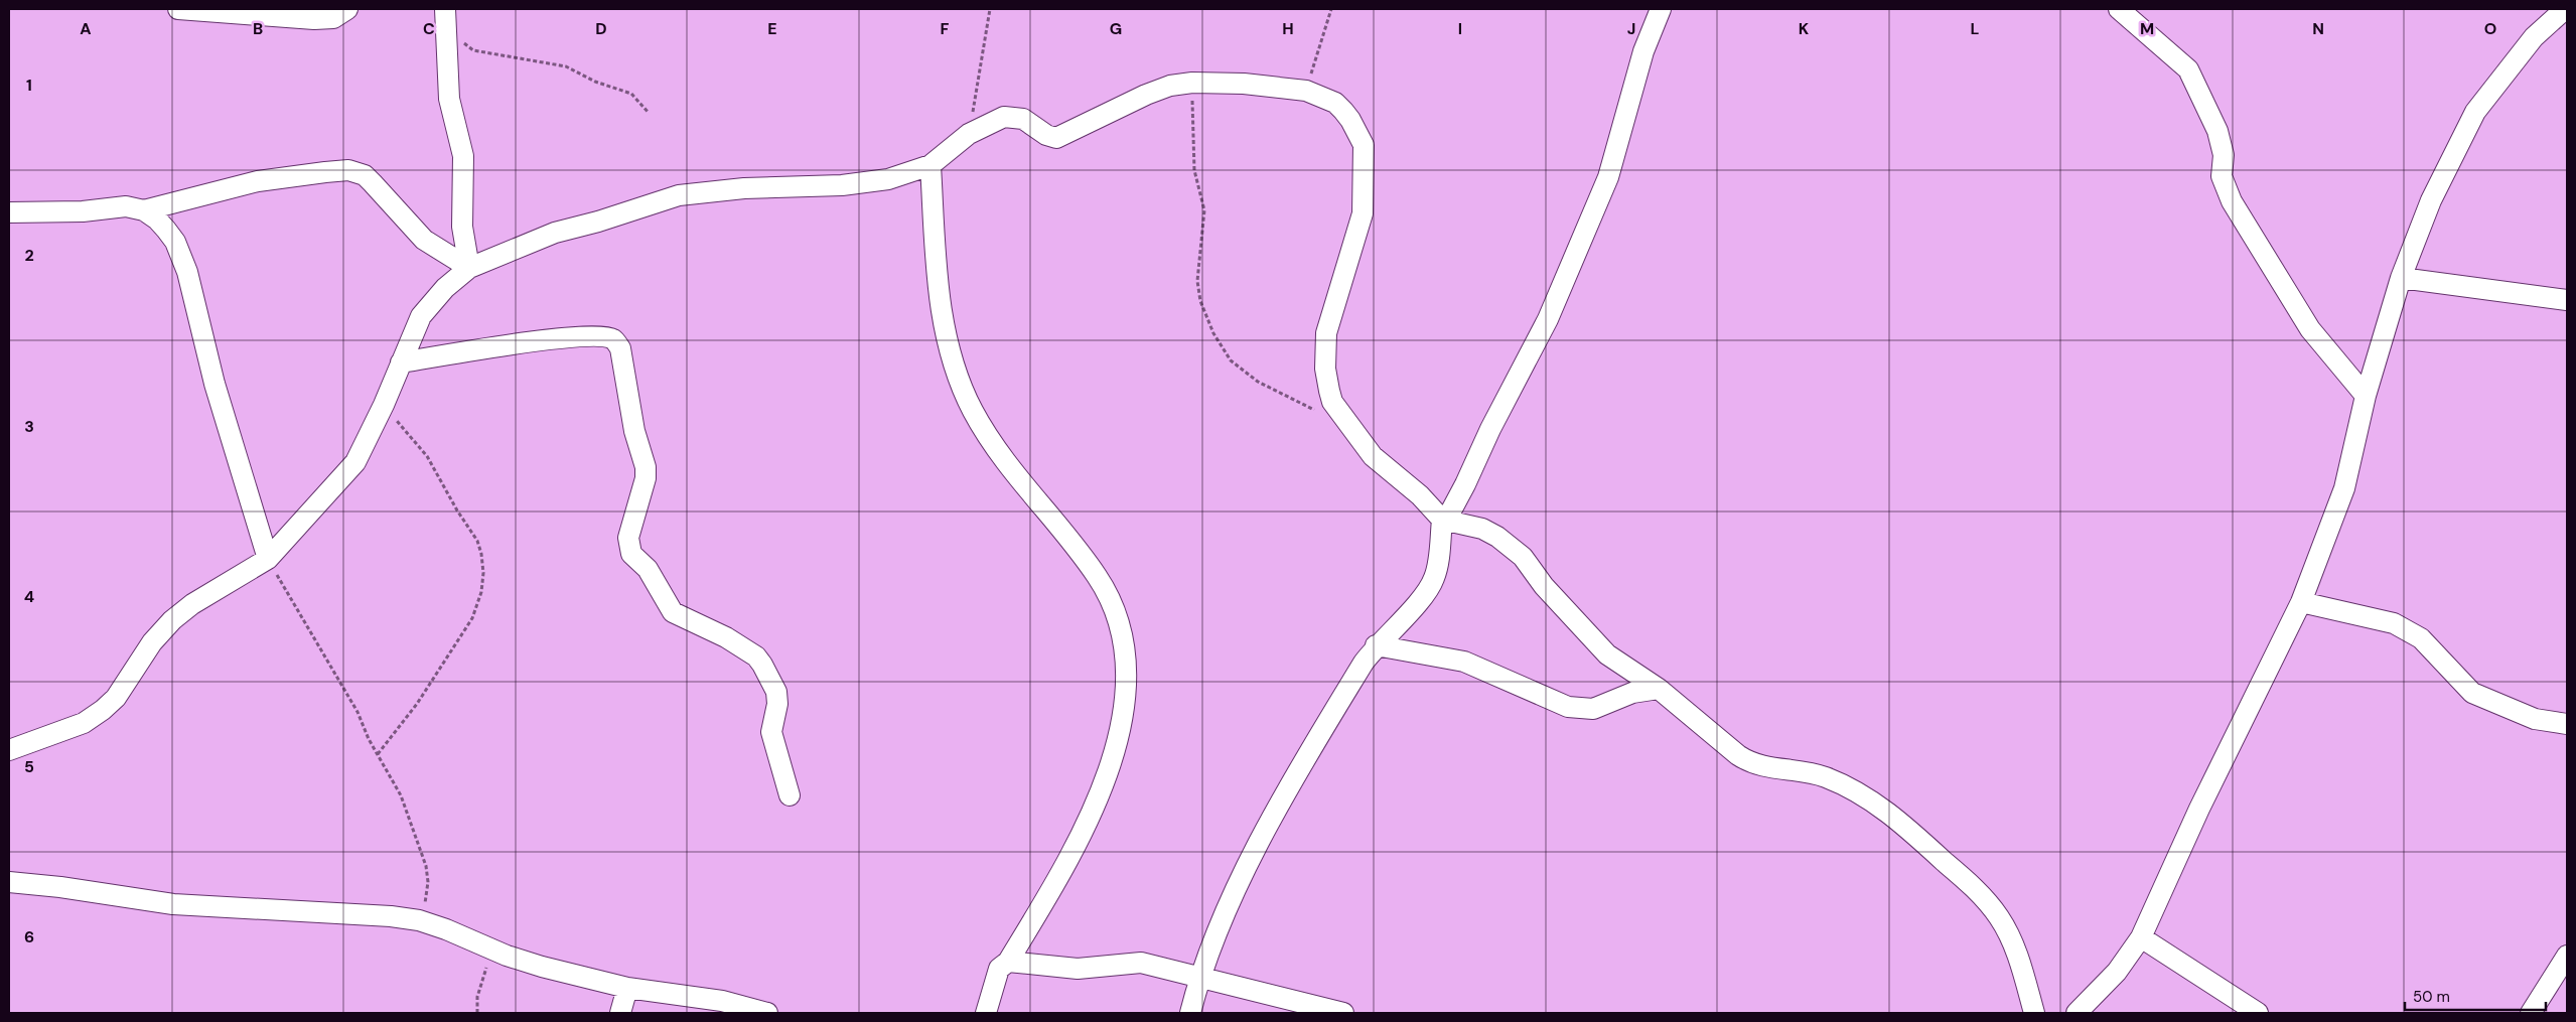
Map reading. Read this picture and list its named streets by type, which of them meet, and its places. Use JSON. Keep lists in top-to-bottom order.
{
  "scale_bar": "50 m",
  "grid": {
    "columns": [
      "A",
      "B",
      "C",
      "D",
      "E",
      "F",
      "G",
      "H",
      "I",
      "J",
      "K",
      "L",
      "M",
      "N",
      "O"
    ],
    "rows": [
      "1",
      "2",
      "3",
      "4",
      "5",
      "6"
    ]
  }
}
